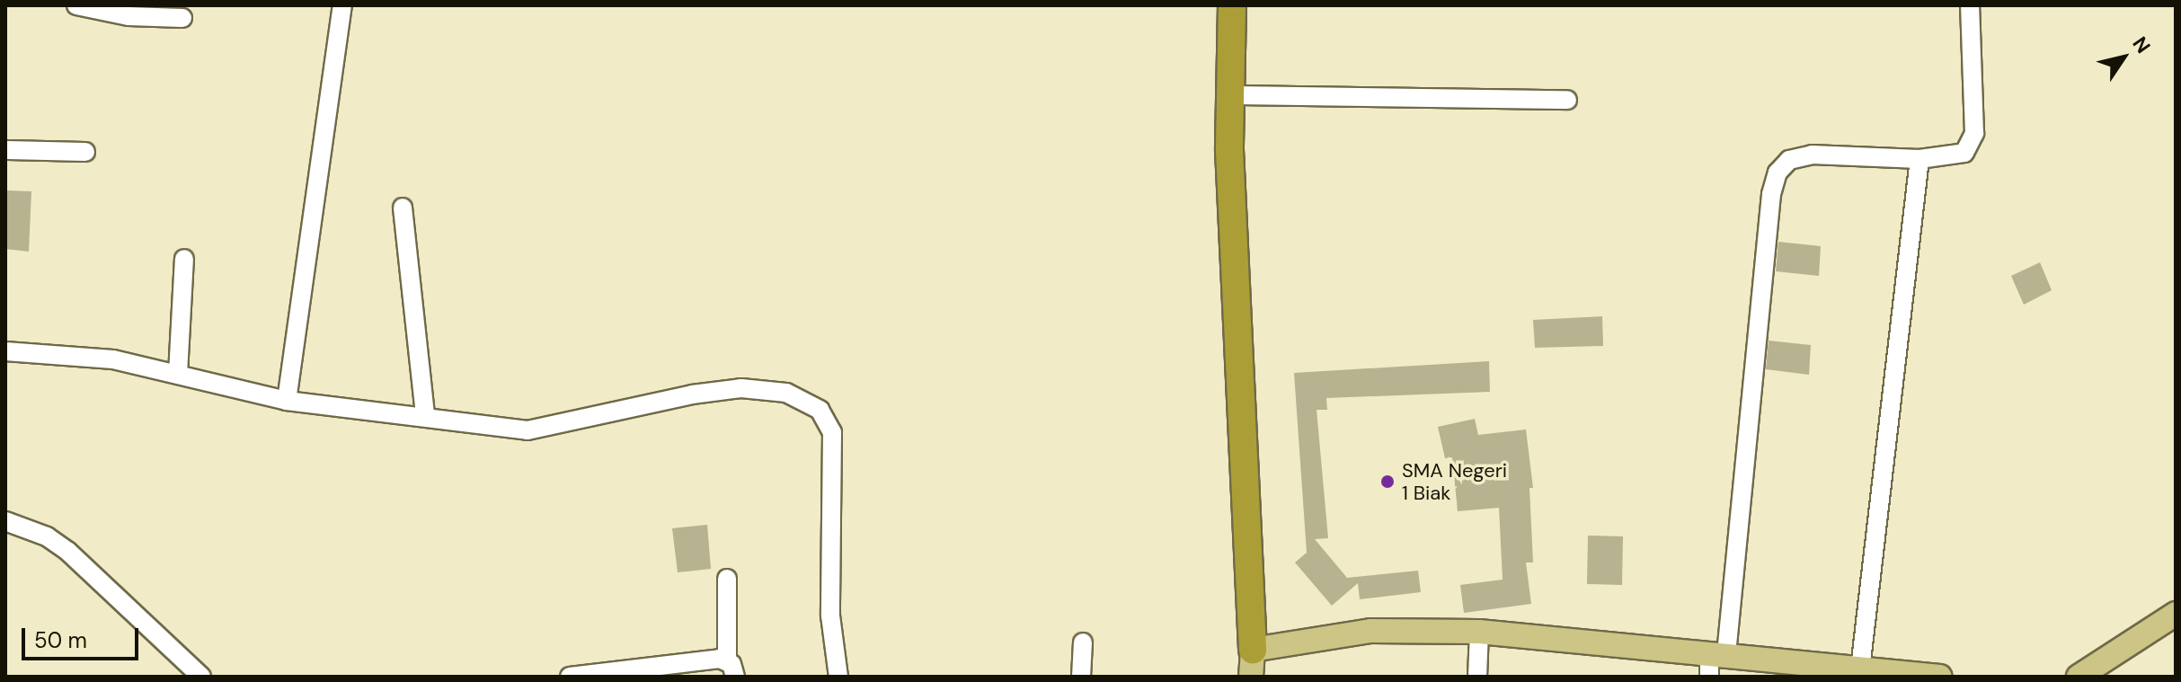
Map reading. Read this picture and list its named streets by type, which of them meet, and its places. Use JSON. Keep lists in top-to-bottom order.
{
  "places": ["SMA Negeri 1 Biak"],
  "scale_bar": "50 m",
  "north": "top right"
}
